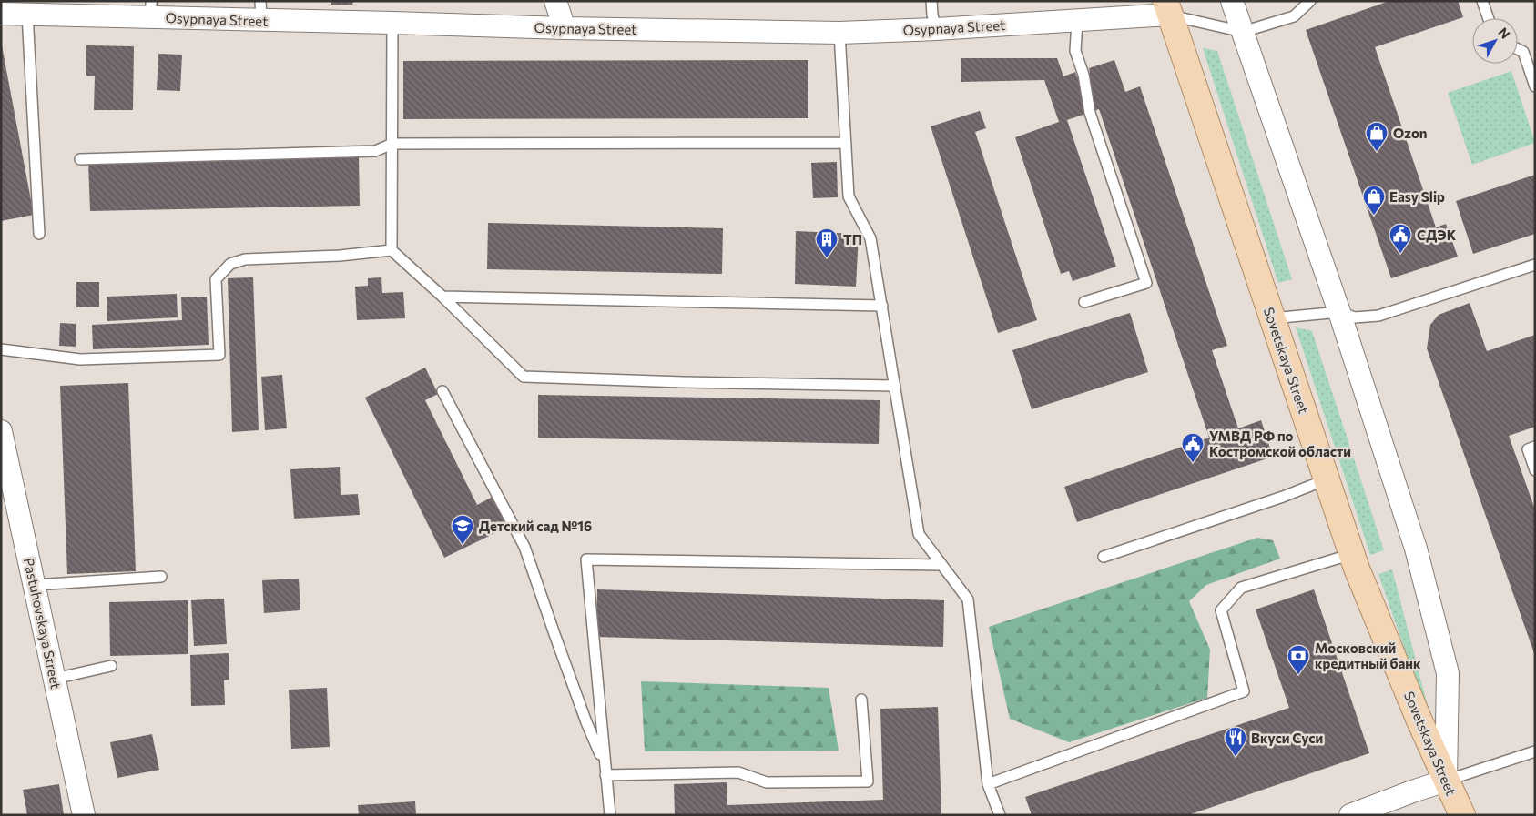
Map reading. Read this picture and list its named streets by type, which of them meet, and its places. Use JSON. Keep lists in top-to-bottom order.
{
  "streets": {
    "main road": ["Sovetskaya Street"],
    "street": ["Osypnaya Street", "Pastuhovskaya Street"]
  },
  "crossings": [
    ["Osypnaya Street", "Sovetskaya Street"]
  ],
  "places": {
    "shop": ["Ozon", "Easy Slip"],
    "public building": ["СДЭК", "УМВД РФ по Костромской области"],
    "building": ["ТП"],
    "school or university": ["Детский сад №16"],
    "bank": ["Московский кредитный банк"],
    "restaurant": ["Вкуси Суси"]
  },
  "north": "top right"
}
